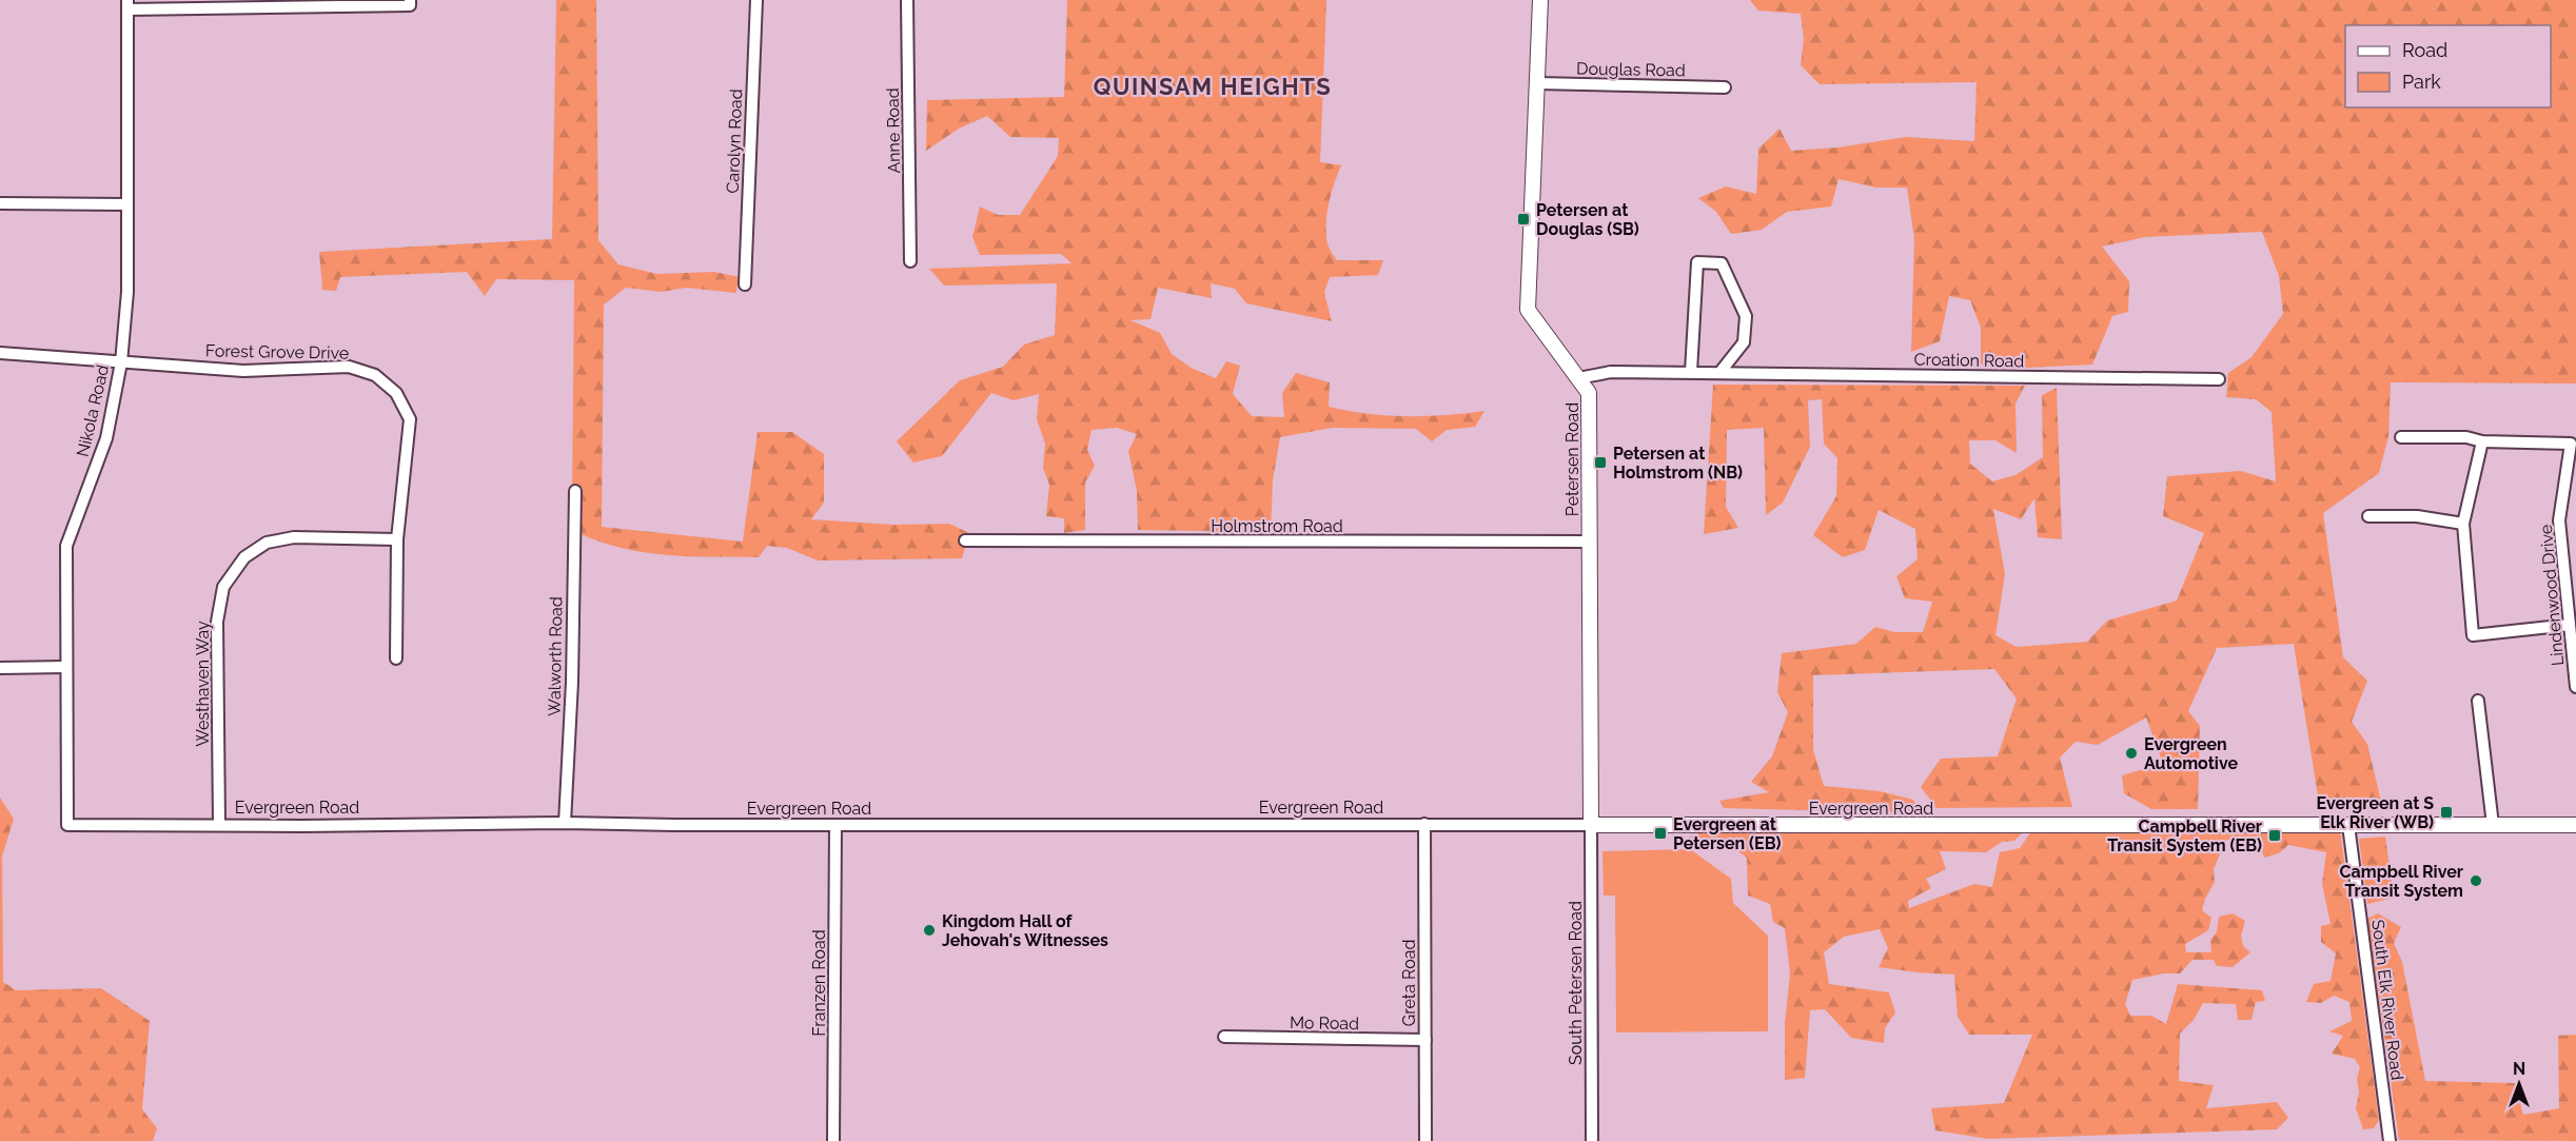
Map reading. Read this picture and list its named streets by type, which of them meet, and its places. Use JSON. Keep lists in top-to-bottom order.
{
  "streets": {
    "street": [
      "Douglas Road",
      "Anne Road",
      "Carolyn Road",
      "Forest Grove Drive",
      "Croation Road",
      "Nikola Road",
      "Petersen Road",
      "Holmstrom Road",
      "Lindenwood Drive",
      "Walworth Road",
      "Westhaven Way",
      "Evergreen Road",
      "Franzen Road",
      "Greta Road",
      "South Petersen Road",
      "South Elk River Road",
      "Mo Road"
    ]
  },
  "crossings": [
    ["Douglas Road", "Petersen Road"],
    ["Forest Grove Drive", "Nikola Road"],
    ["Forest Grove Drive", "Westhaven Way"],
    ["Croation Road", "Petersen Road"],
    ["Nikola Road", "Evergreen Road"],
    ["Petersen Road", "Holmstrom Road"],
    ["Petersen Road", "Evergreen Road"],
    ["Petersen Road", "South Petersen Road"],
    ["Walworth Road", "Evergreen Road"],
    ["Westhaven Way", "Evergreen Road"],
    ["Evergreen Road", "Franzen Road"],
    ["Evergreen Road", "Greta Road"],
    ["Evergreen Road", "South Petersen Road"],
    ["Evergreen Road", "South Elk River Road"],
    ["Greta Road", "Mo Road"]
  ],
  "districts": ["QUINSAM HEIGHTS"],
  "places": {
    "transit": [
      "Petersen at Douglas (SB)",
      "Petersen at Holmstrom (NB)",
      "Evergreen at S Elk River (WB)",
      "Evergreen at Petersen (EB)",
      "Campbell River Transit System (EB)"
    ],
    "other": ["Evergreen Automotive", "Campbell River Transit System", "Kingdom Hall of Jehovah's Witnesses"]
  },
  "legend": ["Road", "Park"],
  "north": "top"
}
